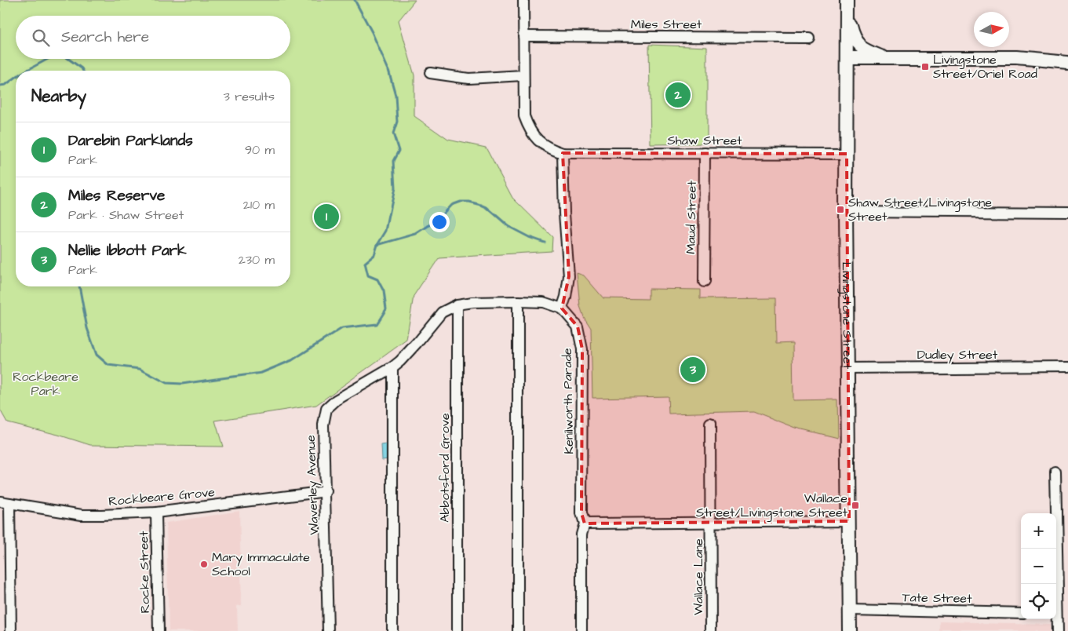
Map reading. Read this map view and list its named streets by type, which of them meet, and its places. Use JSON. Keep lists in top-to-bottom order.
{
  "streets": {
    "main road": ["Livingstone Street"],
    "street": [
      "Miles Street",
      "Shaw Street",
      "Maud Street",
      "Dudley Street",
      "Kenilworth Parade",
      "Abbotsford Grove",
      "Waverley Avenue",
      "Rockbeare Grove",
      "Rocke Street",
      "Wallace Lane",
      "Tate Street"
    ]
  },
  "crossings": [
    ["Shaw Street", "Maud Street"],
    ["Shaw Street", "Livingstone Street"],
    ["Livingstone Street", "Dudley Street"],
    ["Livingstone Street", "Tate Street"],
    ["Waverley Avenue", "Rockbeare Grove"],
    ["Rockbeare Grove", "Rocke Street"]
  ],
  "parks": ["Rockbeare Park"],
  "places": {
    "transit": ["Livingstone Street/Oriel Road", "Shaw Street/Livingstone Street", "Wallace Street/Livingstone Street"],
    "other": ["Mary Immaculate School"]
  },
  "north": "right",
  "page": {
    "search": "Search here",
    "heading": ["Nearby", "3 results"],
    "pins": ["2", "1", "3"],
    "list": [
      {
        "mark": "1",
        "name": "Darebin Parklands",
        "note": "Park",
        "value": "90 m"
      },
      {
        "mark": "2",
        "name": "Miles Reserve",
        "note": "Park · Shaw Street",
        "value": "210 m"
      },
      {
        "mark": "3",
        "name": "Nellie Ibbott Park",
        "note": "Park",
        "value": "230 m"
      }
    ],
    "map_buttons": ["+", "−"]
  }
}
